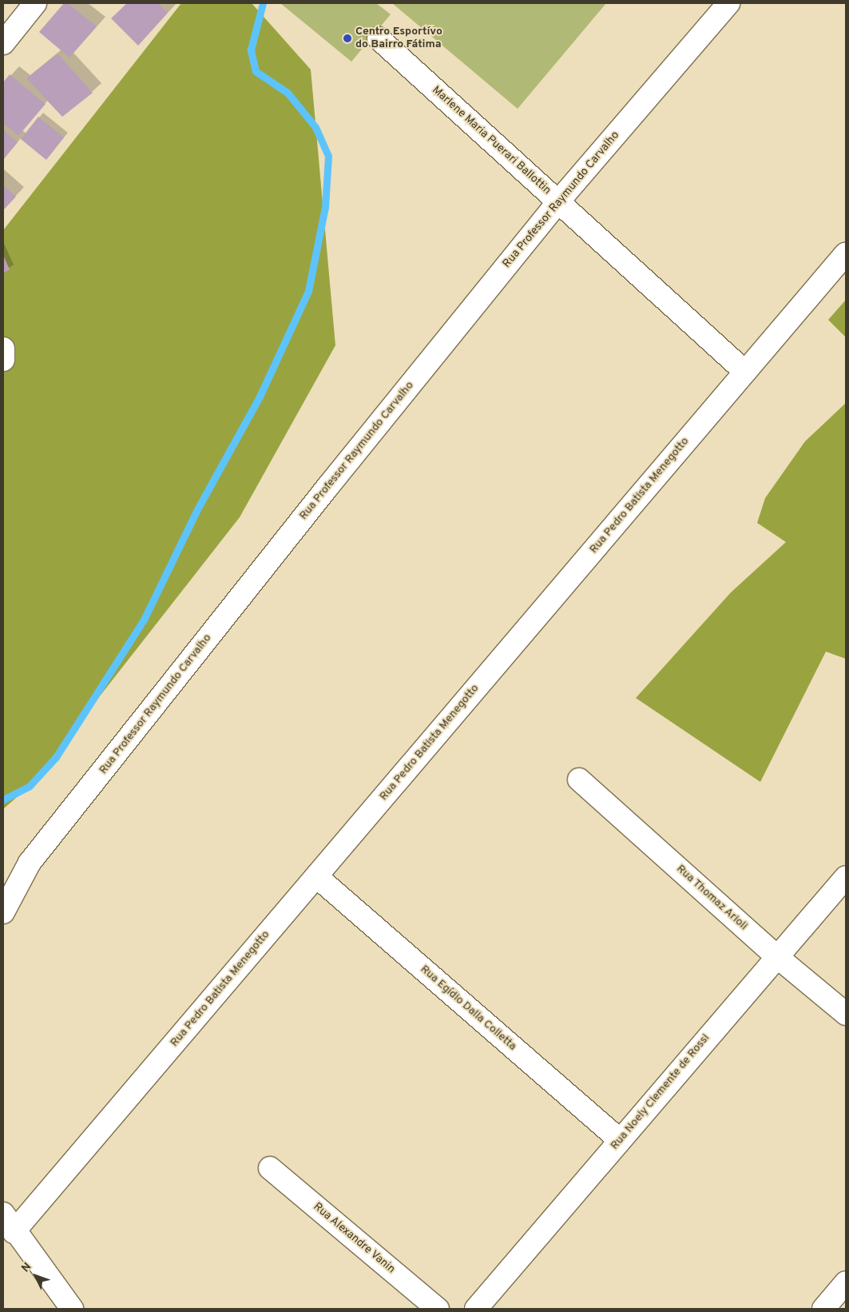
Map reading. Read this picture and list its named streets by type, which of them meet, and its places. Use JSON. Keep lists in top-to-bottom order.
{
  "streets": {
    "street": [
      "Marlene Maria Puerari Ballottin",
      "Rua Professor Raymundo Carvalho",
      "Rua Pedro Batista Menegotto",
      "Rua Thomaz Arioli",
      "Rua Egídio Dalla Colletta",
      "Rua Noely Clemente de Rossi",
      "Rua Alexandre Vanin"
    ]
  },
  "crossings": [
    ["Marlene Maria Puerari Ballottin", "Rua Professor Raymundo Carvalho"],
    ["Marlene Maria Puerari Ballottin", "Rua Pedro Batista Menegotto"],
    ["Rua Pedro Batista Menegotto", "Rua Egídio Dalla Colletta"],
    ["Rua Thomaz Arioli", "Rua Noely Clemente de Rossi"],
    ["Rua Egídio Dalla Colletta", "Rua Noely Clemente de Rossi"]
  ],
  "places": ["Centro Esportívo do Bairro Fátima"],
  "north": "top left"
}
